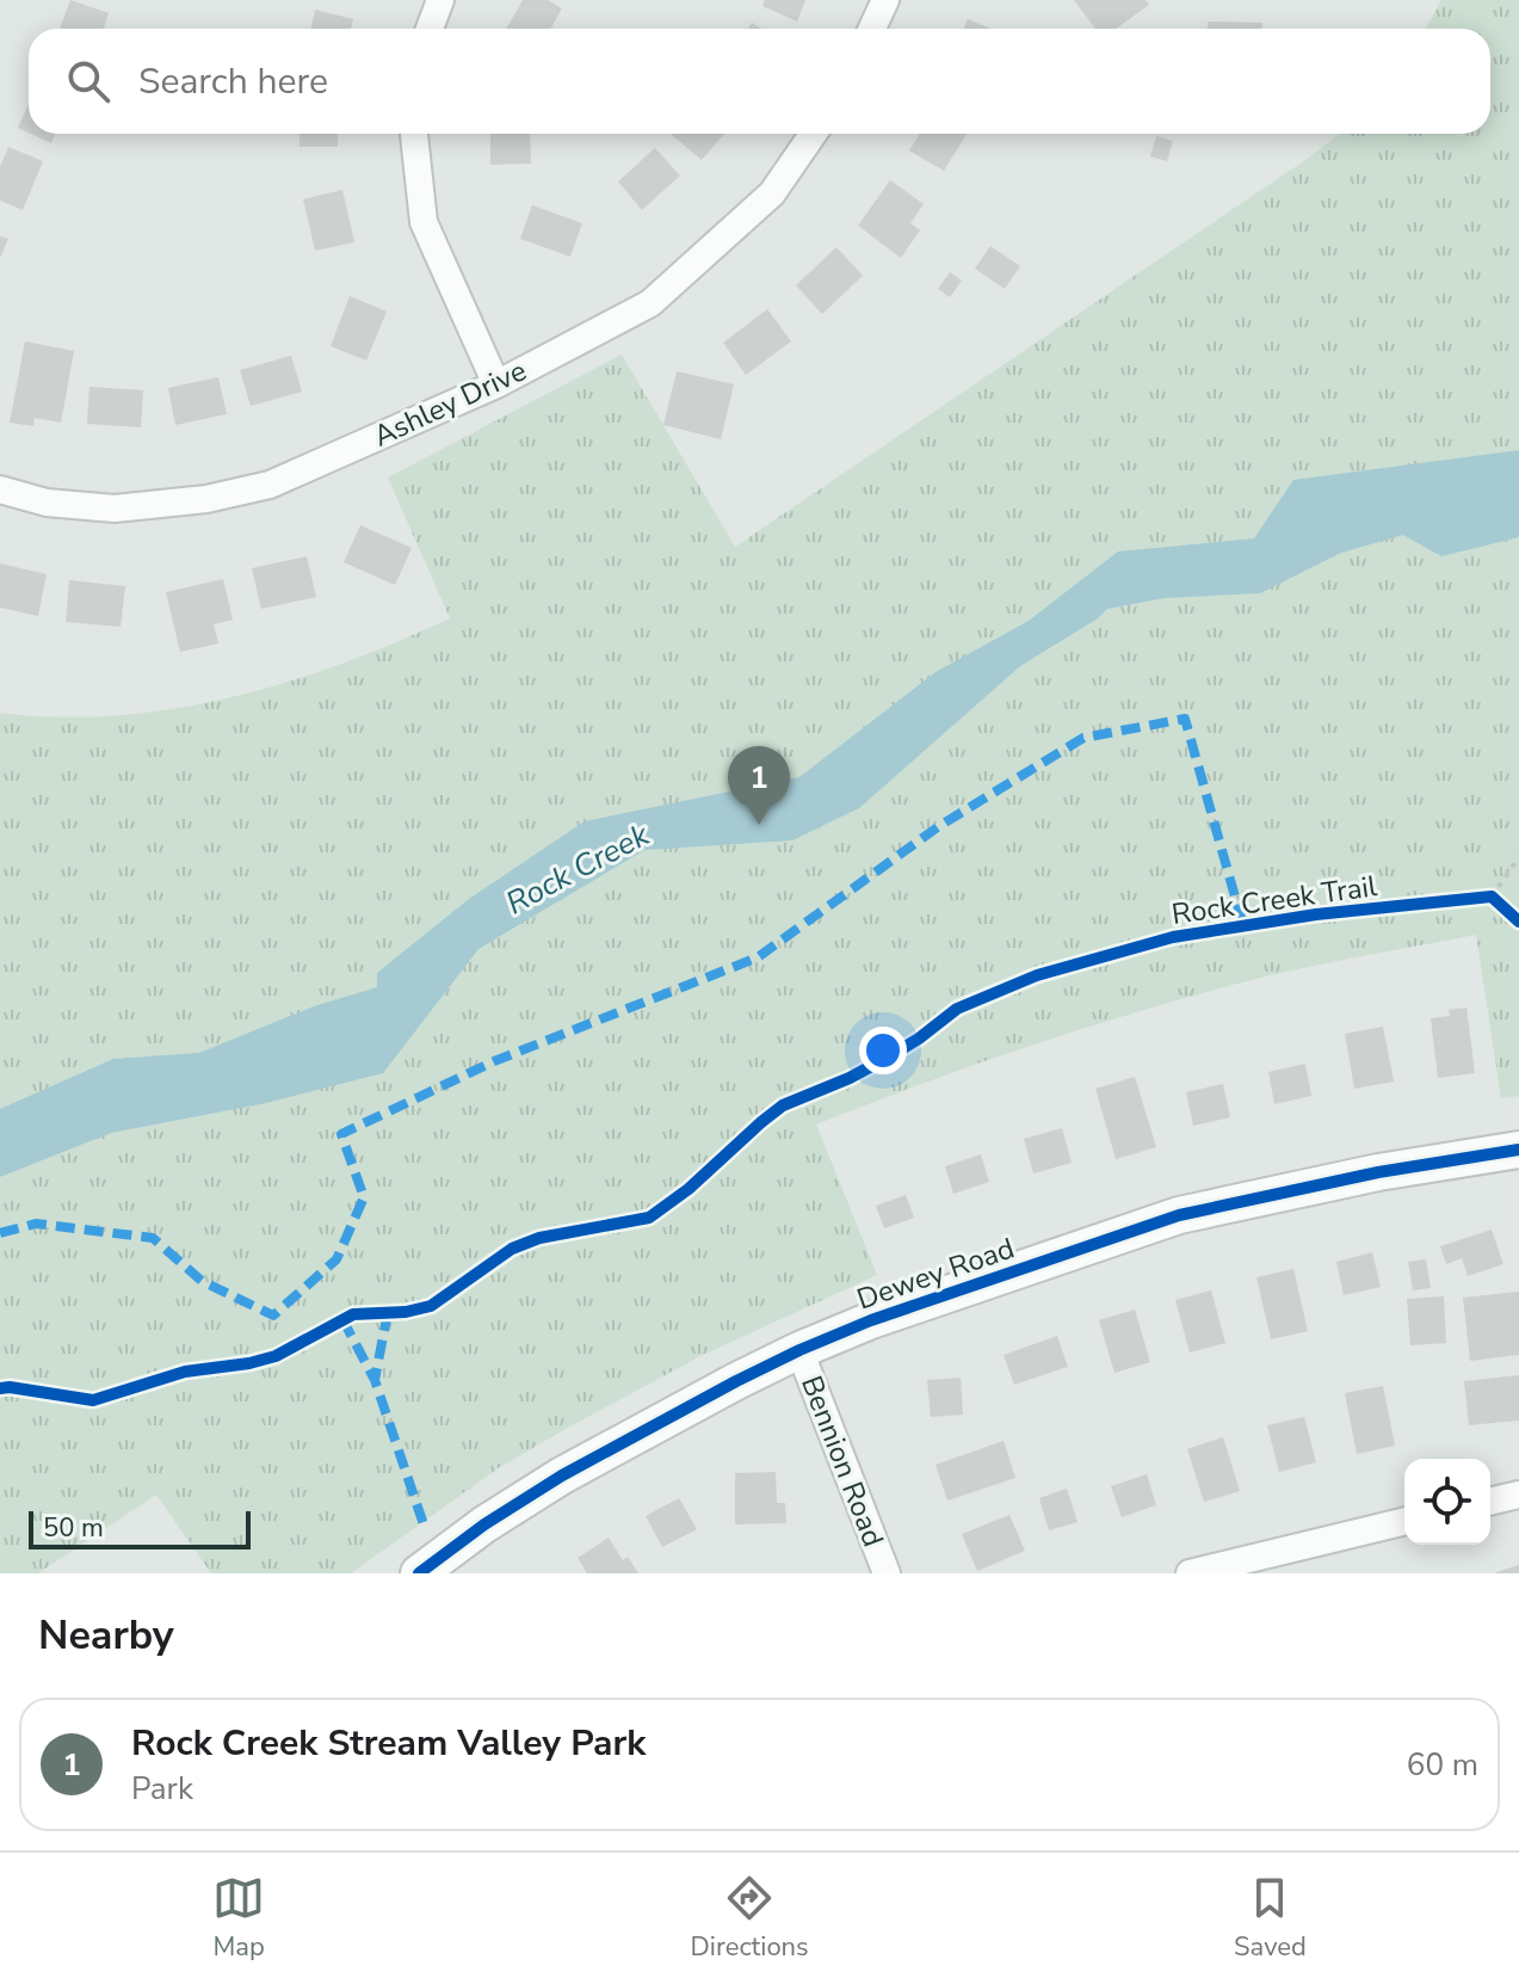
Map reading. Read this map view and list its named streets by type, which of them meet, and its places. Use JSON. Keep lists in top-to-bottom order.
{
  "streets": {
    "street": ["Ashley Drive", "Dewey Road", "Bennion Road"],
    "cycle path": ["Rock Creek Trail"]
  },
  "crossings": [
    ["Dewey Road", "Bennion Road"]
  ],
  "water": ["Rock Creek"],
  "scale_bar": "50 m",
  "page": {
    "search": "Search here",
    "pins": "1",
    "scale": "50 m",
    "heading": "Nearby",
    "list": [
      {
        "mark": "1",
        "name": "Rock Creek Stream Valley Park",
        "note": "Park",
        "value": "60 m"
      }
    ],
    "nav": ["Map", "Directions", "Saved"]
  }
}
